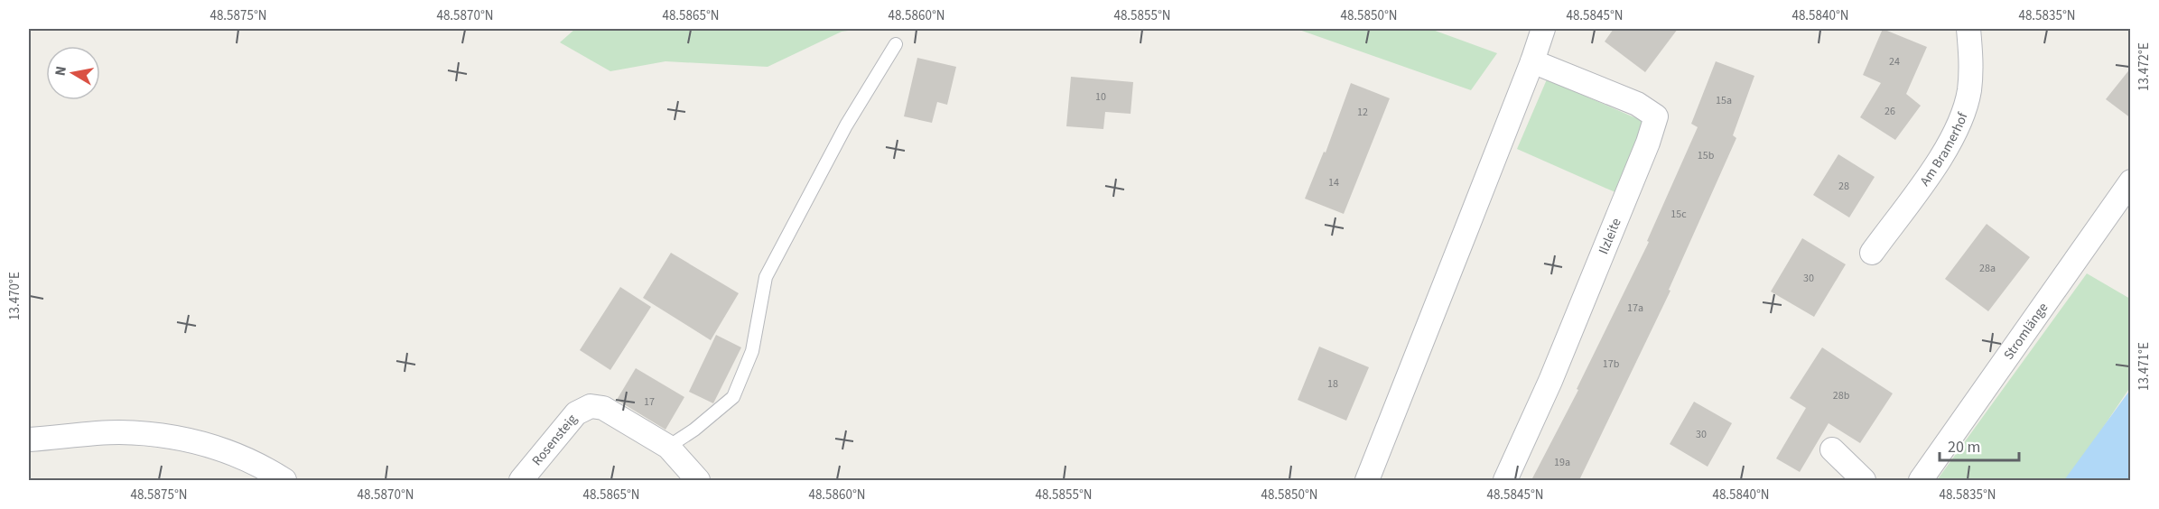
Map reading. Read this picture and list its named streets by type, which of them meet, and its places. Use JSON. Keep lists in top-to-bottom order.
{
  "streets": {
    "street": [
      "Am Bramerhof",
      "Ilzleite",
      "Stromlänge",
      "Rosensteig"
    ]
  },
  "house_numbers": [
    "24",
    "10",
    "15a",
    "26",
    "12",
    "15b",
    "14",
    "28",
    "15c",
    "28a",
    "30",
    "17a",
    "17b",
    "18",
    "28b",
    "17",
    "30",
    "19a"
  ],
  "scale_bar": "20 m",
  "north": "left",
  "coordinates": [
    "48.5875°N",
    "48.5870°N",
    "48.5865°N",
    "48.5860°N",
    "48.5855°N",
    "48.5850°N",
    "48.5845°N",
    "48.5840°N",
    "48.5835°N",
    "13.472°E",
    "13.470°E",
    "13.471°E"
  ]
}
